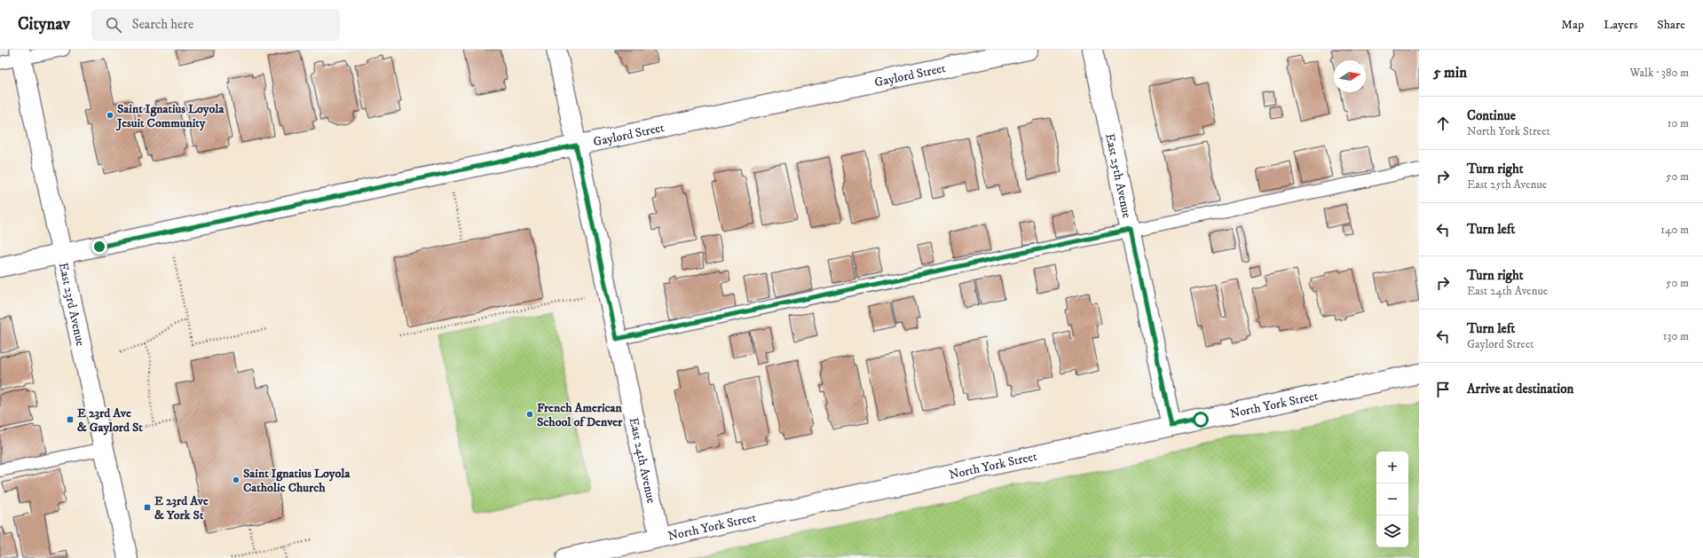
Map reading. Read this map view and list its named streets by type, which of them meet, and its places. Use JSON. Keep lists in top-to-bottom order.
{
  "streets": {
    "street": [
      "Gaylord Street",
      "East 25th Avenue",
      "East 23rd Avenue",
      "North York Street",
      "East 24th Avenue"
    ]
  },
  "crossings": [
    ["Gaylord Street", "East 23rd Avenue"],
    ["Gaylord Street", "East 24th Avenue"],
    ["East 25th Avenue", "North York Street"],
    ["North York Street", "East 24th Avenue"]
  ],
  "places": {
    "other": ["Saint Ignatius Loyola Jesuit Community", "French American School of Denver", "Saint Ignatius Loyola Catholic Church"],
    "transit": ["E 23rd Ave & Gaylord St", "E 23rd Ave & York St"]
  },
  "north": "right",
  "page": {
    "header": "Citynav",
    "search": "Search here",
    "nav": ["Map", "Layers", "Share"],
    "heading": ["5 min", "Walk · 380 m"],
    "list": [
      ["Continue", "North York Street", "10 m"],
      ["Turn right", "East 25th Avenue", "50 m"],
      ["Turn left", "140 m"],
      ["Turn right", "East 24th Avenue", "50 m"],
      ["Turn left", "Gaylord Street", "130 m"],
      "Arrive at destination"
    ],
    "map_buttons": ["+", "−"]
  }
}
